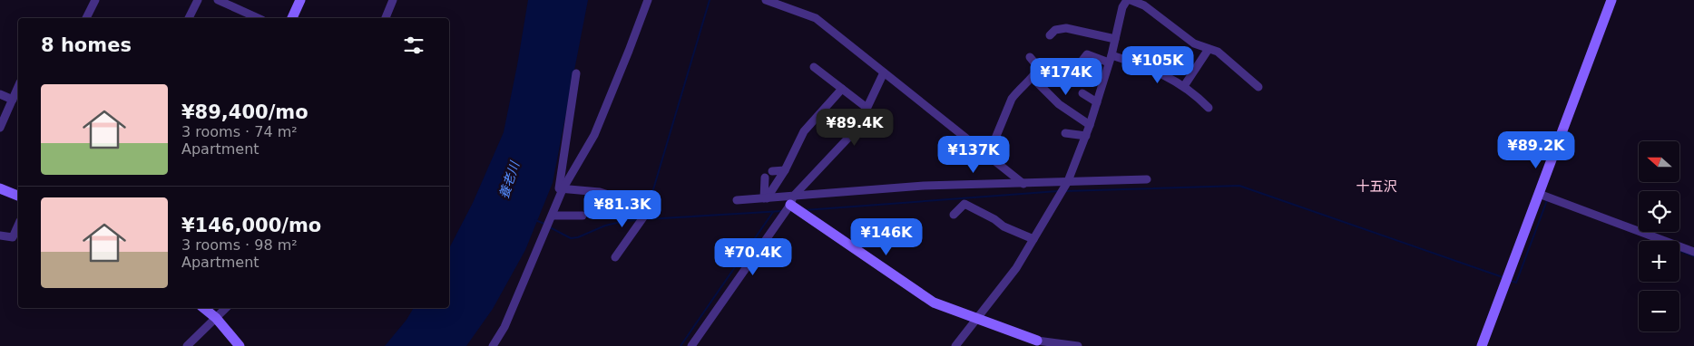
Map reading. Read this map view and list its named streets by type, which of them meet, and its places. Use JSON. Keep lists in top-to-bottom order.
{
  "districts": ["十五沢"],
  "water": ["養老川"],
  "north": "left",
  "page": {
    "heading": "8 homes",
    "price": [
      "¥105K",
      "¥174K",
      "¥89.4K",
      "¥89.2K",
      "¥137K",
      "¥81.3K",
      "¥146K",
      "¥70.4K"
    ],
    "list": [
      {
        "name": "¥89,400/mo",
        "note": "3 rooms · 74 m² · Apartment"
      },
      {
        "name": "¥146,000/mo",
        "note": "3 rooms · 98 m² · Apartment"
      }
    ],
    "map_buttons": ["+", "−"]
  }
}
